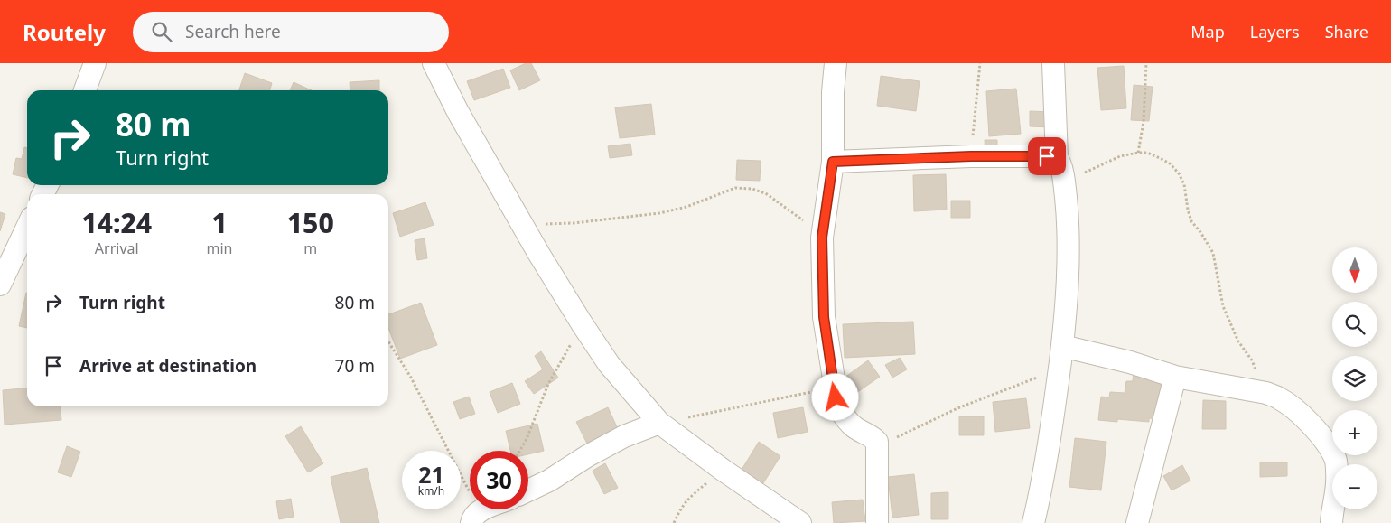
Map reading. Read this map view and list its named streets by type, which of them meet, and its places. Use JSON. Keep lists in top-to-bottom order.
{
  "north": "bottom",
  "page": {
    "header": "Routely",
    "search": "Search here",
    "nav": ["Map", "Layers", "Share"],
    "turn": ["80 m", "Turn right"],
    "eta": [
      "14:24",
      "Arrival",
      "1",
      "min",
      "150",
      "m"
    ],
    "map_buttons": ["+", "−"],
    "list": [
      {
        "name": "Turn right",
        "value": "80 m"
      },
      {
        "name": "Arrive at destination",
        "value": "70 m"
      }
    ],
    "speed": "21 km/h",
    "limit": "30"
  }
}
